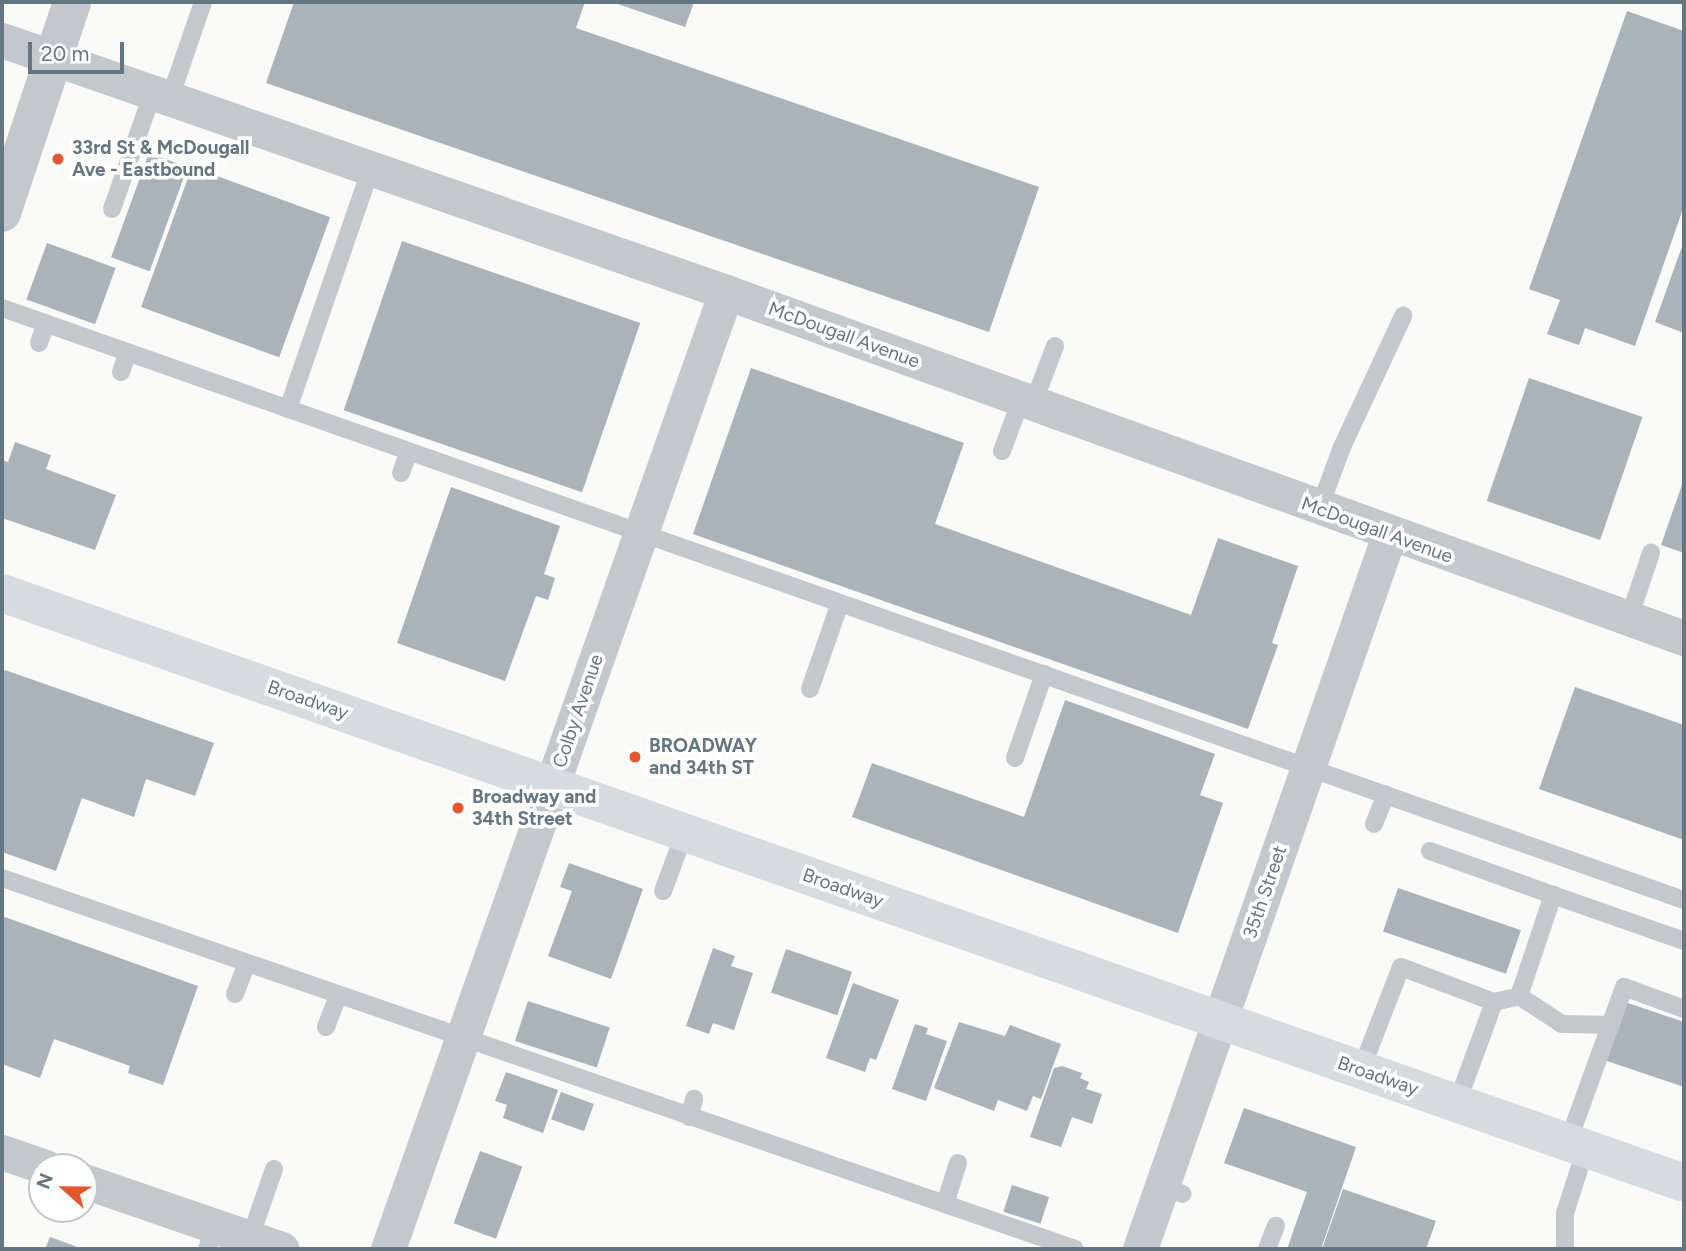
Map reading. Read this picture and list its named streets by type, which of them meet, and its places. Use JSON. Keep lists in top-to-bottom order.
{
  "streets": {
    "main road": ["Broadway"],
    "street": ["McDougall Avenue", "Colby Avenue", "35th Street"]
  },
  "crossings": [
    ["McDougall Avenue", "Colby Avenue"],
    ["McDougall Avenue", "35th Street"],
    ["Broadway", "Colby Avenue"],
    ["Broadway", "35th Street"]
  ],
  "places": ["33rd St & McDougall Ave - Eastbound", "BROADWAY and 34th ST", "Broadway and 34th Street"],
  "scale_bar": "20 m",
  "north": "left"
}
